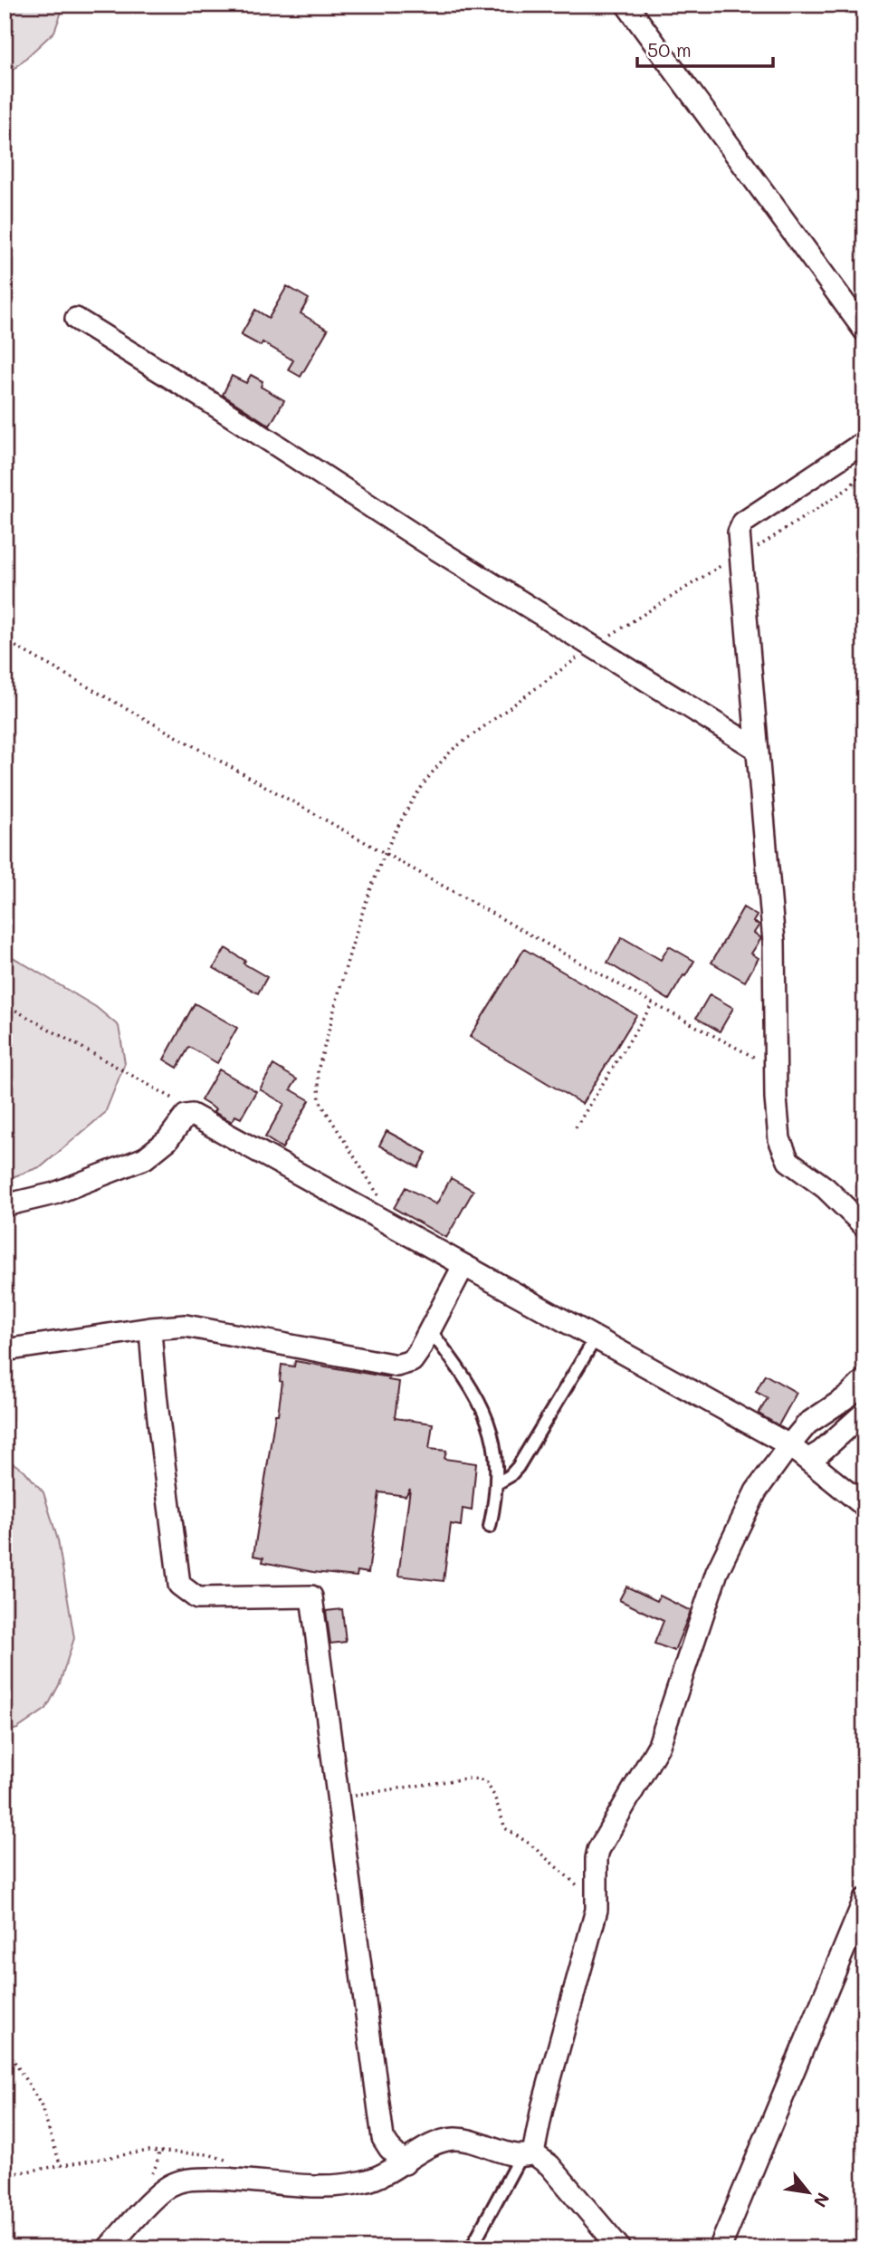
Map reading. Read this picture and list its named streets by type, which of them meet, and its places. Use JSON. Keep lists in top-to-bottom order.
{
  "scale_bar": "50 m",
  "north": "bottom right"
}
